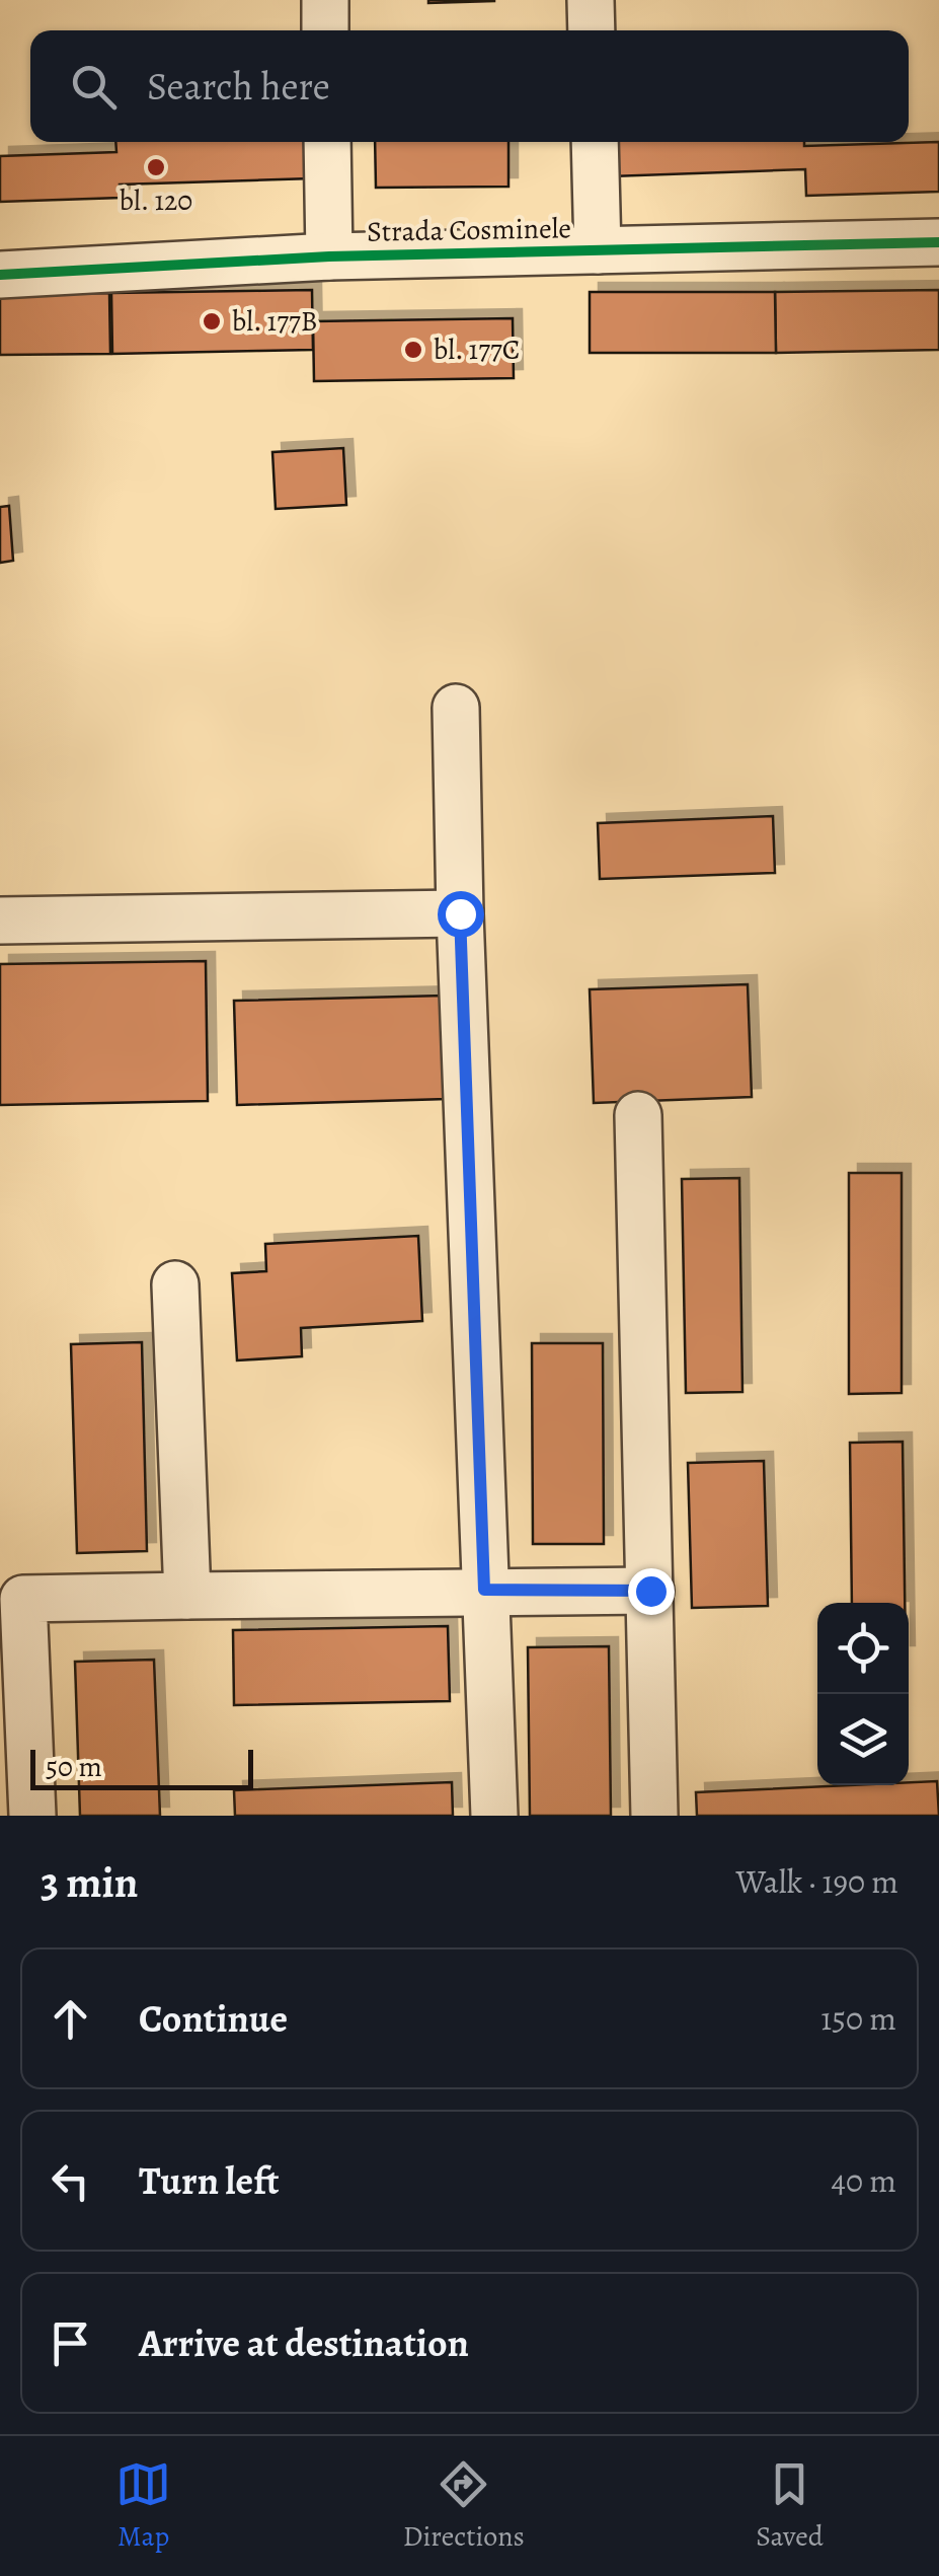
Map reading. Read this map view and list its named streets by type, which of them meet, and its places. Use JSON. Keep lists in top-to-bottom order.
{
  "streets": {
    "street": ["Strada Cosminele"]
  },
  "places": ["bl. 120", "bl. 177B", "bl. 177C"],
  "scale_bar": "50 m",
  "page": {
    "search": "Search here",
    "scale": "50 m",
    "heading": ["3 min", "Walk · 190 m"],
    "list": [
      ["Continue", "150 m"],
      ["Turn left", "40 m"],
      "Arrive at destination"
    ],
    "nav": ["Map", "Directions", "Saved"]
  }
}
